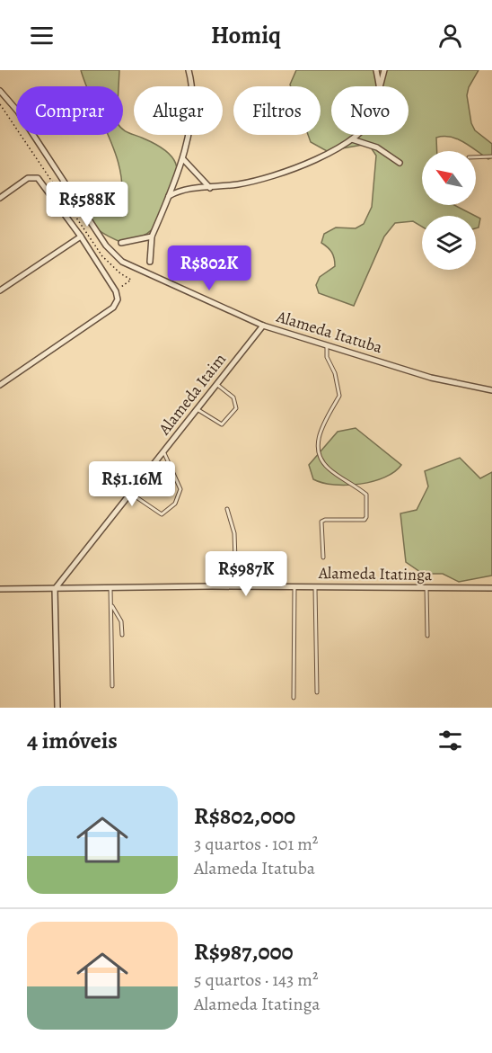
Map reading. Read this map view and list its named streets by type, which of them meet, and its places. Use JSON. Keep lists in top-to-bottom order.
{
  "streets": {
    "street": ["Alameda Itatuba", "Alameda Itaim", "Alameda Itatinga"]
  },
  "crossings": [
    ["Alameda Itatuba", "Alameda Itaim"],
    ["Alameda Itaim", "Alameda Itatinga"]
  ],
  "north": "top left",
  "page": {
    "header": "Homiq",
    "chip": [
      "Comprar",
      "Alugar",
      "Filtros",
      "Novo"
    ],
    "price": [
      "R$588K",
      "R$802K",
      "R$1.16M",
      "R$987K"
    ],
    "heading": "4 imóveis",
    "list": [
      {
        "name": "R$802,000",
        "note": "3 quartos · 101 m² · Alameda Itatuba"
      },
      {
        "name": "R$987,000",
        "note": "5 quartos · 143 m² · Alameda Itatinga"
      }
    ]
  }
}
